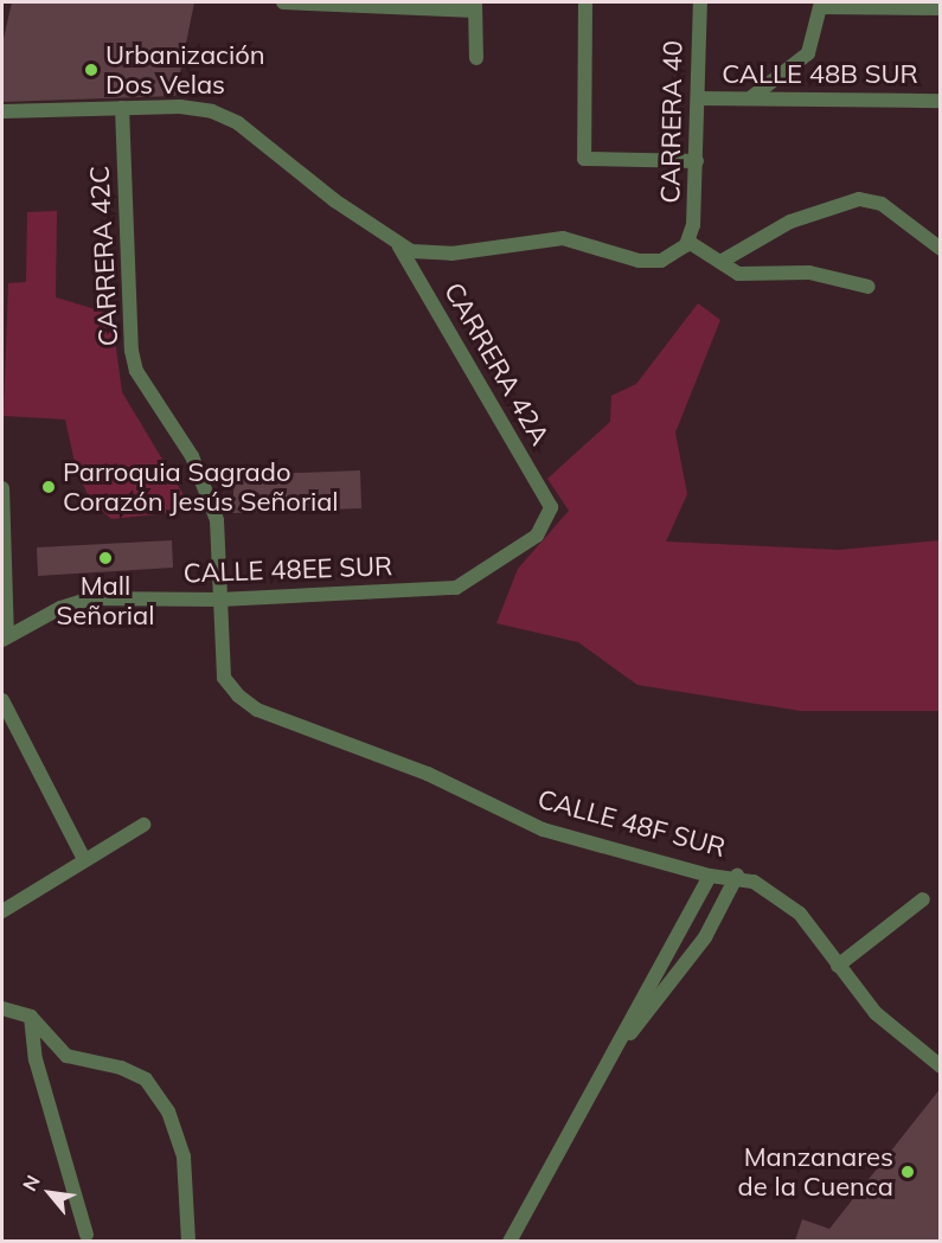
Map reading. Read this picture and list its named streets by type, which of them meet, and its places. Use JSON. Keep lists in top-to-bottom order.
{
  "streets": {
    "street": [
      "CALLE 48B SUR",
      "CARRERA 40",
      "CARRERA 42C",
      "CARRERA 42A",
      "CALLE 48EE SUR",
      "CALLE 48F SUR"
    ]
  },
  "crossings": [
    ["CALLE 48B SUR", "CARRERA 40"],
    ["CARRERA 42C", "CALLE 48EE SUR"],
    ["CARRERA 42C", "CALLE 48F SUR"],
    ["CARRERA 42A", "CALLE 48EE SUR"]
  ],
  "places": [
    "Urbanización Dos Velas",
    "Parroquia Sagrado Corazón Jesús Señorial",
    "Mall Señorial",
    "Manzanares de la Cuenca"
  ],
  "north": "top left"
}
